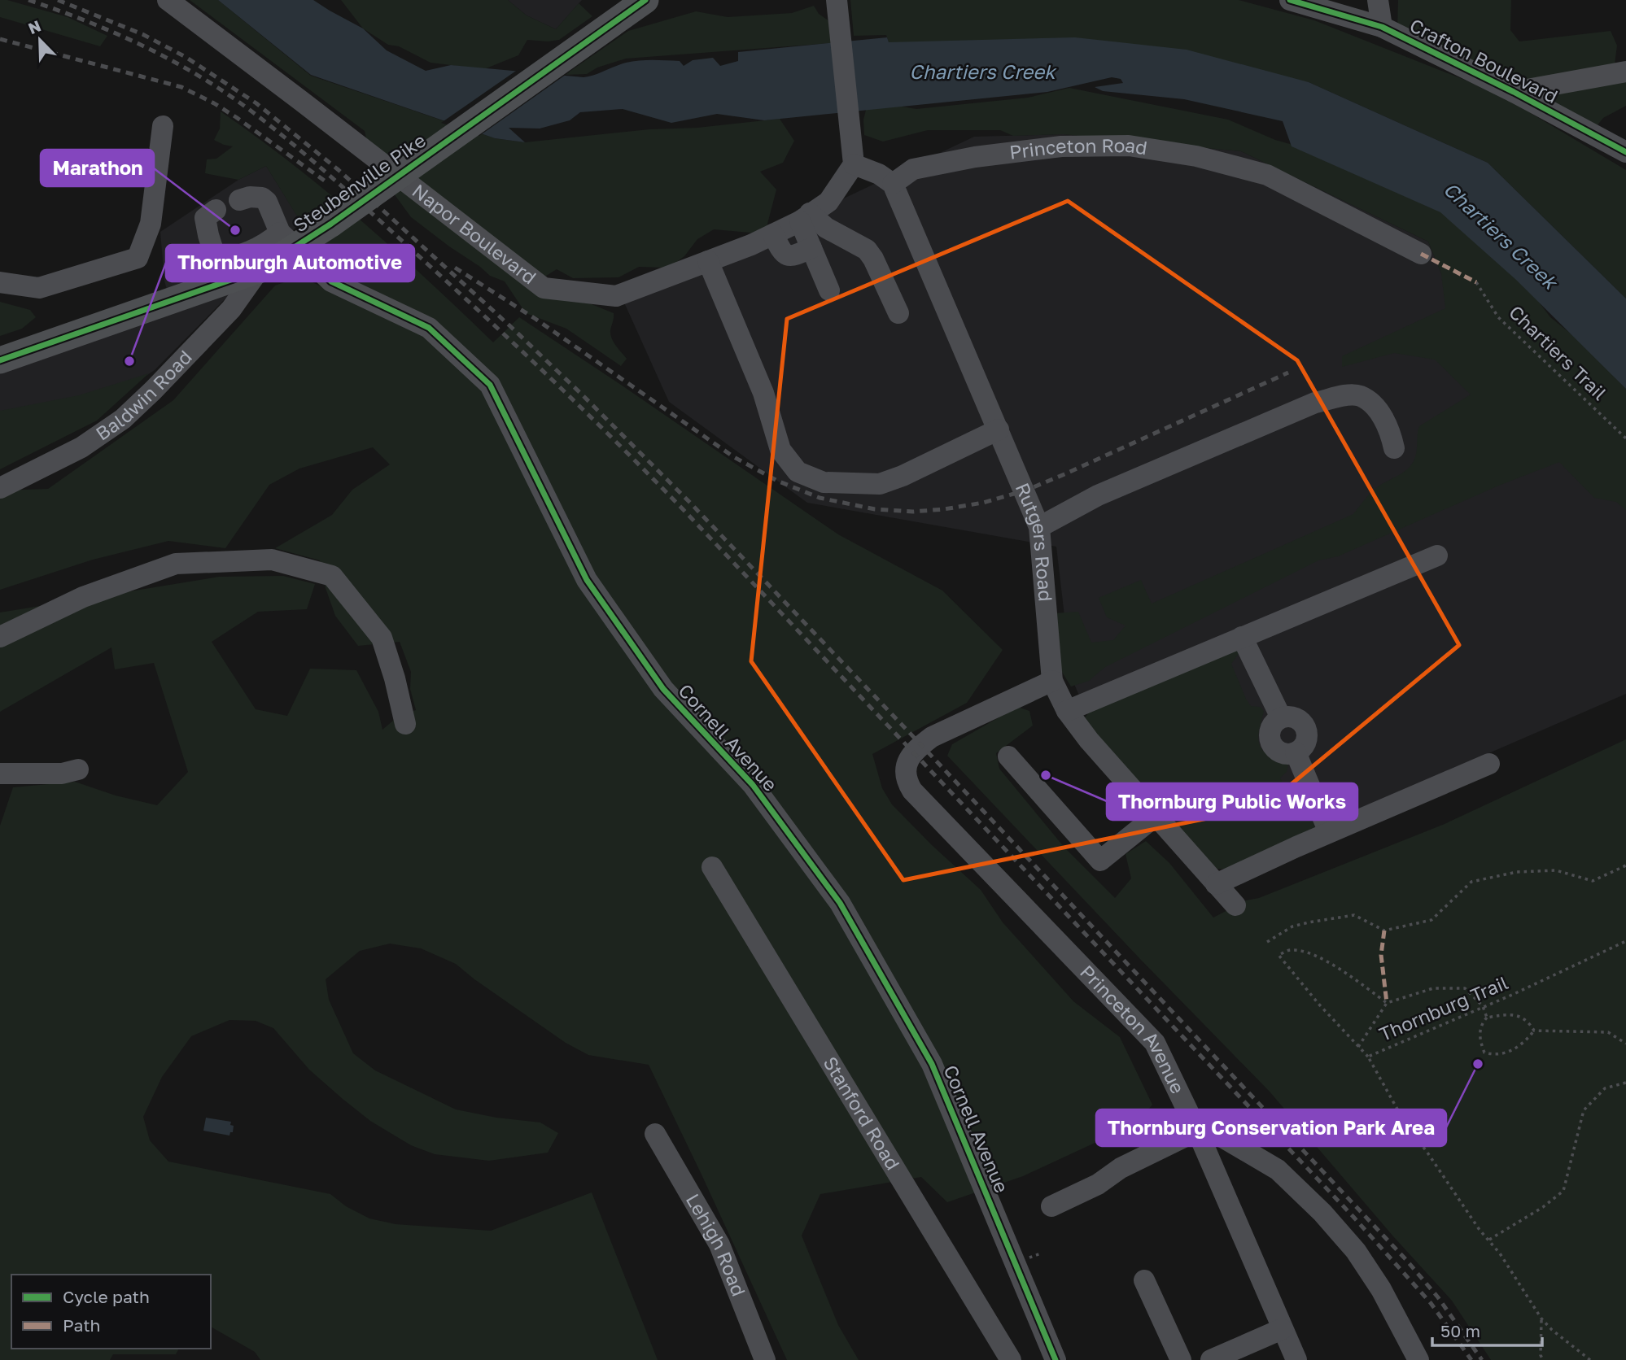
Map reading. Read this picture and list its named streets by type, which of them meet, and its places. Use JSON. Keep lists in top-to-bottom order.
{
  "streets": {
    "main road": ["Steubenville Pike"],
    "street": [
      "Crafton Boulevard",
      "Princeton Road",
      "Napor Boulevard",
      "Baldwin Road",
      "Rutgers Road",
      "Cornell Avenue",
      "Princeton Avenue",
      "Stanford Road",
      "Lehigh Road"
    ],
    "path": ["Chartiers Trail", "Thornburg Trail"]
  },
  "crossings": [
    ["Princeton Road", "Rutgers Road"],
    ["Steubenville Pike", "Baldwin Road"],
    ["Steubenville Pike", "Cornell Avenue"],
    ["Rutgers Road", "Princeton Avenue"]
  ],
  "water": ["Chartiers Creek"],
  "places": [
    "Marathon",
    "Thornburgh Automotive",
    "Thornburg Public Works",
    "Thornburg Conservation Park Area"
  ],
  "legend": ["Cycle path", "Path"],
  "scale_bar": "50 m",
  "north": "top left"
}
